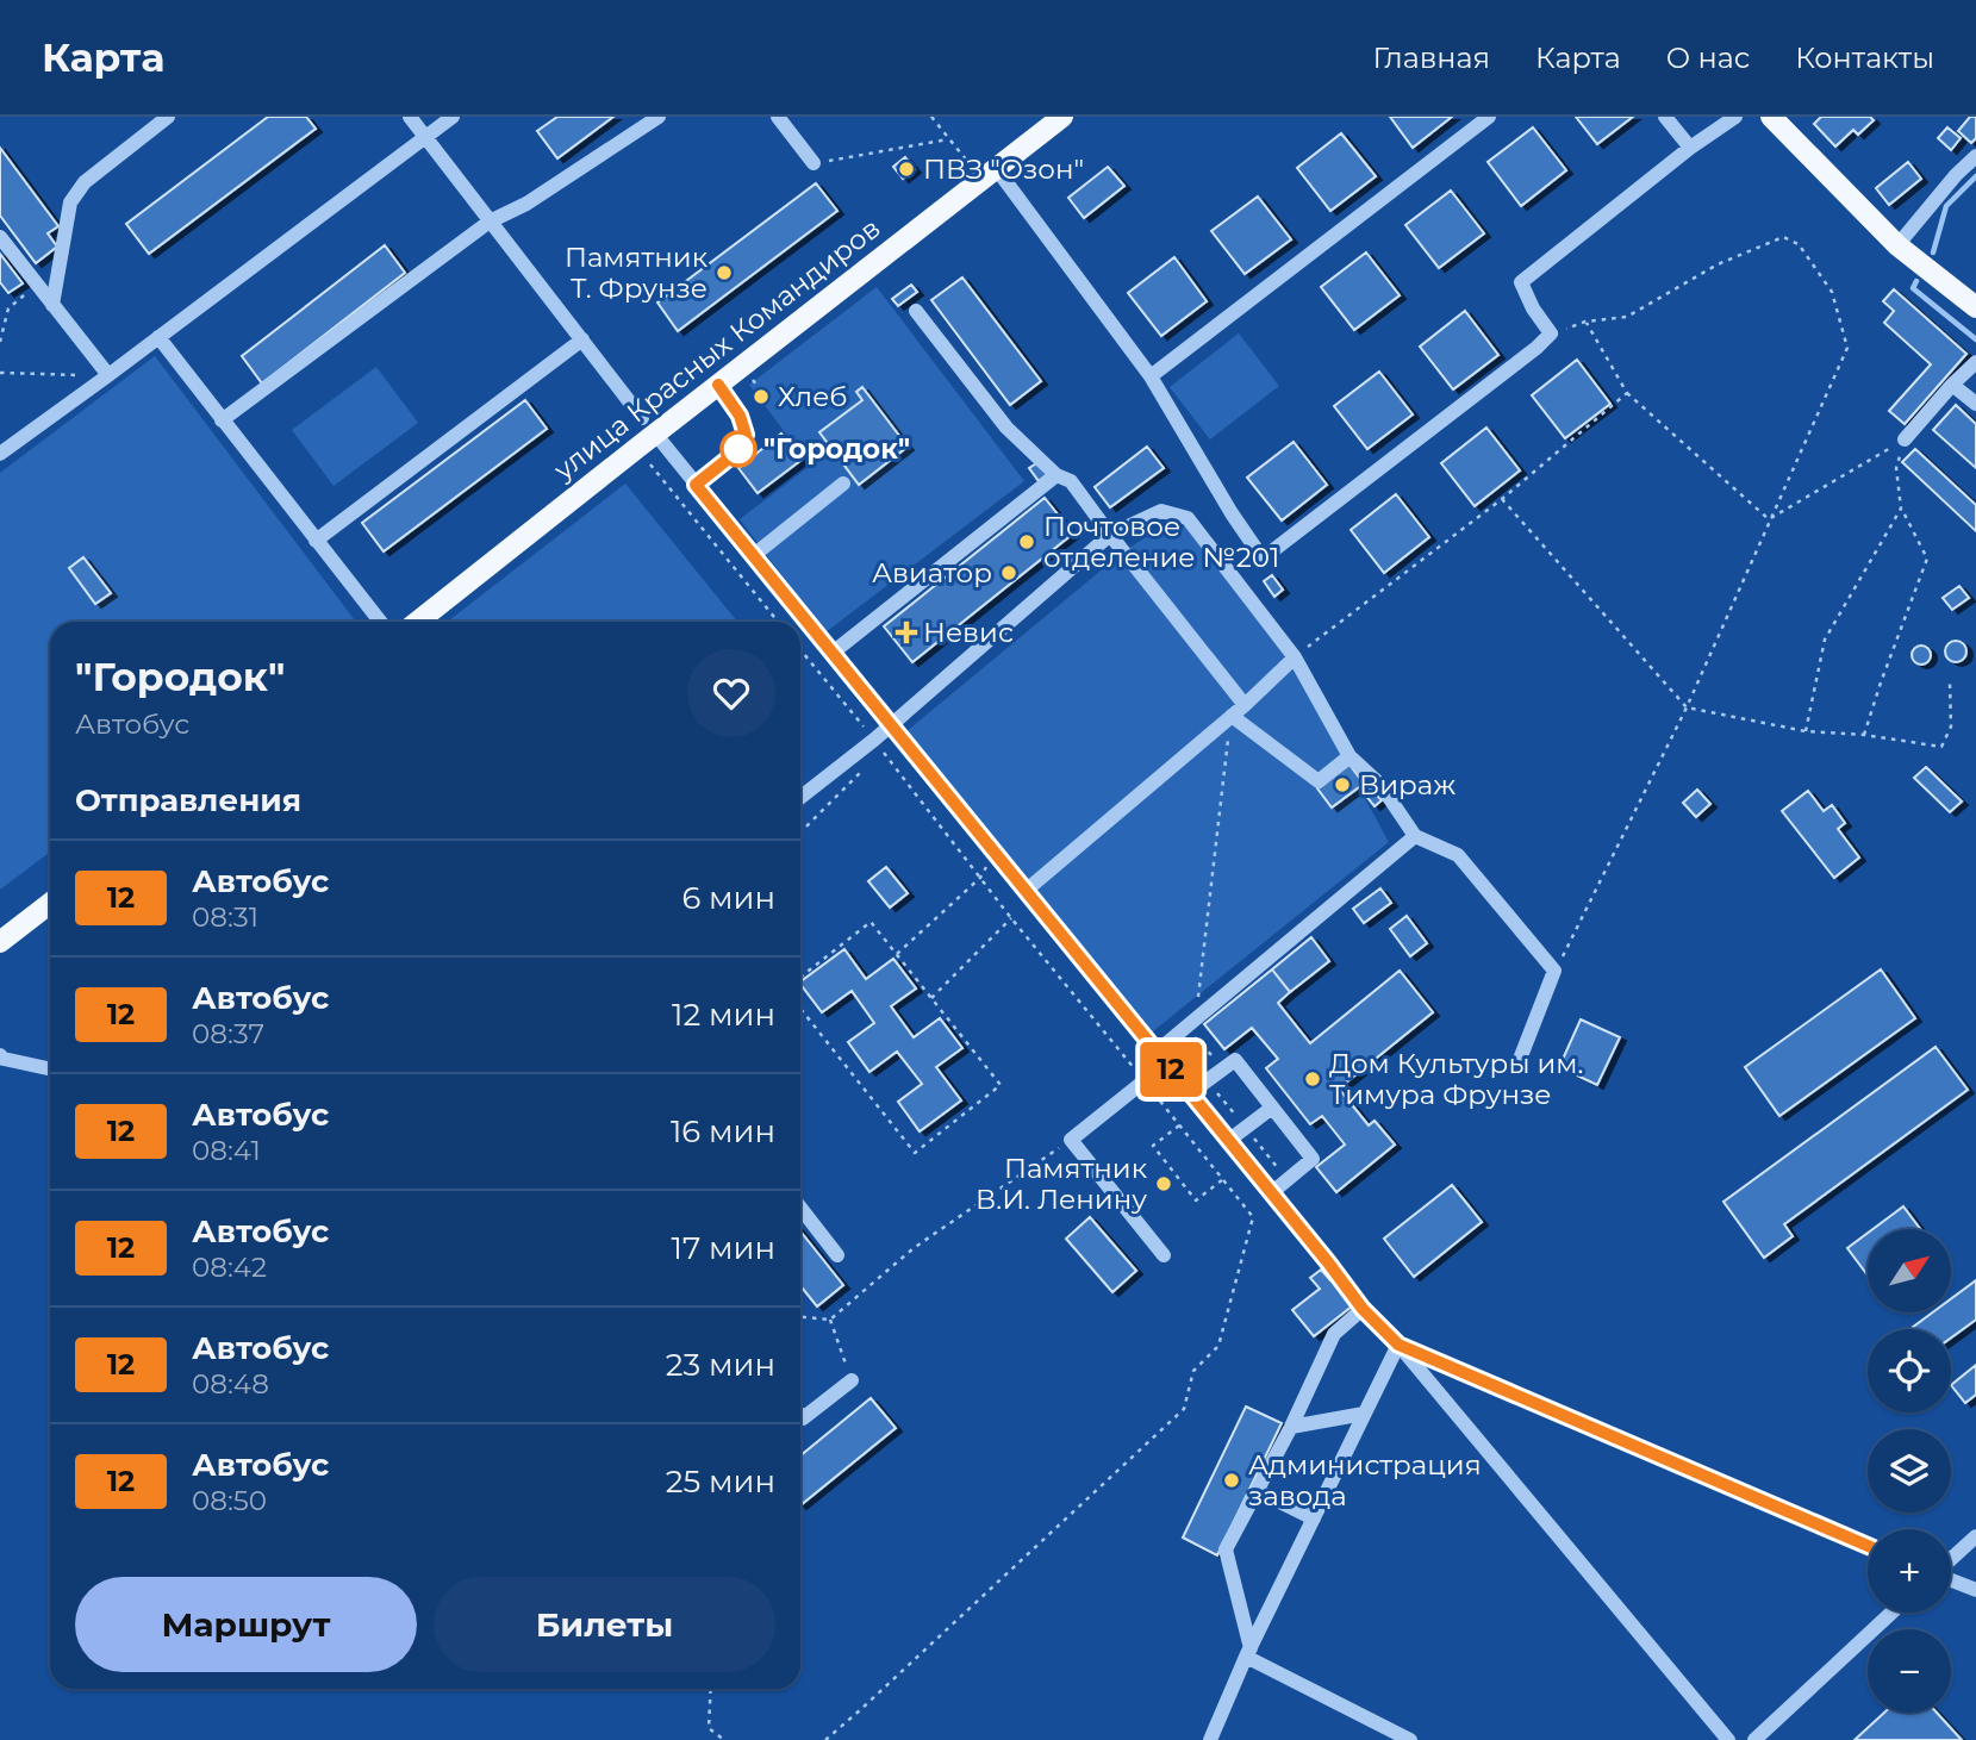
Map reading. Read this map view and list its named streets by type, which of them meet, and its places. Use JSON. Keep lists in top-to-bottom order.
{
  "streets": {
    "main road": ["улица Красных Командиров"]
  },
  "places": {
    "other": [
      "ПВЗ \"Озон\"",
      "Памятник Т. Фрунзе",
      "Хлеб",
      "\"Городок\"",
      "Почтовое отделение №201",
      "Авиатор",
      "Вираж",
      "Дом Культуры им. Тимура Фрунзе",
      "Памятник В.И. Ленину",
      "Администрация завода"
    ],
    "health": ["Невис"]
  },
  "lines": ["bus line 12"],
  "north": "top right",
  "page": {
    "header": "Карта",
    "nav": [
      "Главная",
      "Карта",
      "О нас",
      "Контакты"
    ],
    "on_map": "12",
    "heading": [
      ["\"Городок\"", "Автобус"],
      "Отправления"
    ],
    "list": [
      {
        "mark": "12",
        "name": "Автобус",
        "note": "08:31",
        "value": "6 мин"
      },
      {
        "mark": "12",
        "name": "Автобус",
        "note": "08:37",
        "value": "12 мин"
      },
      {
        "mark": "12",
        "name": "Автобус",
        "note": "08:41",
        "value": "16 мин"
      },
      {
        "mark": "12",
        "name": "Автобус",
        "note": "08:42",
        "value": "17 мин"
      },
      {
        "mark": "12",
        "name": "Автобус",
        "note": "08:48",
        "value": "23 мин"
      },
      {
        "mark": "12",
        "name": "Автобус",
        "note": "08:50",
        "value": "25 мин"
      }
    ],
    "map_buttons": ["+", "−"],
    "buttons": ["Маршрут", "Билеты"]
  }
}
